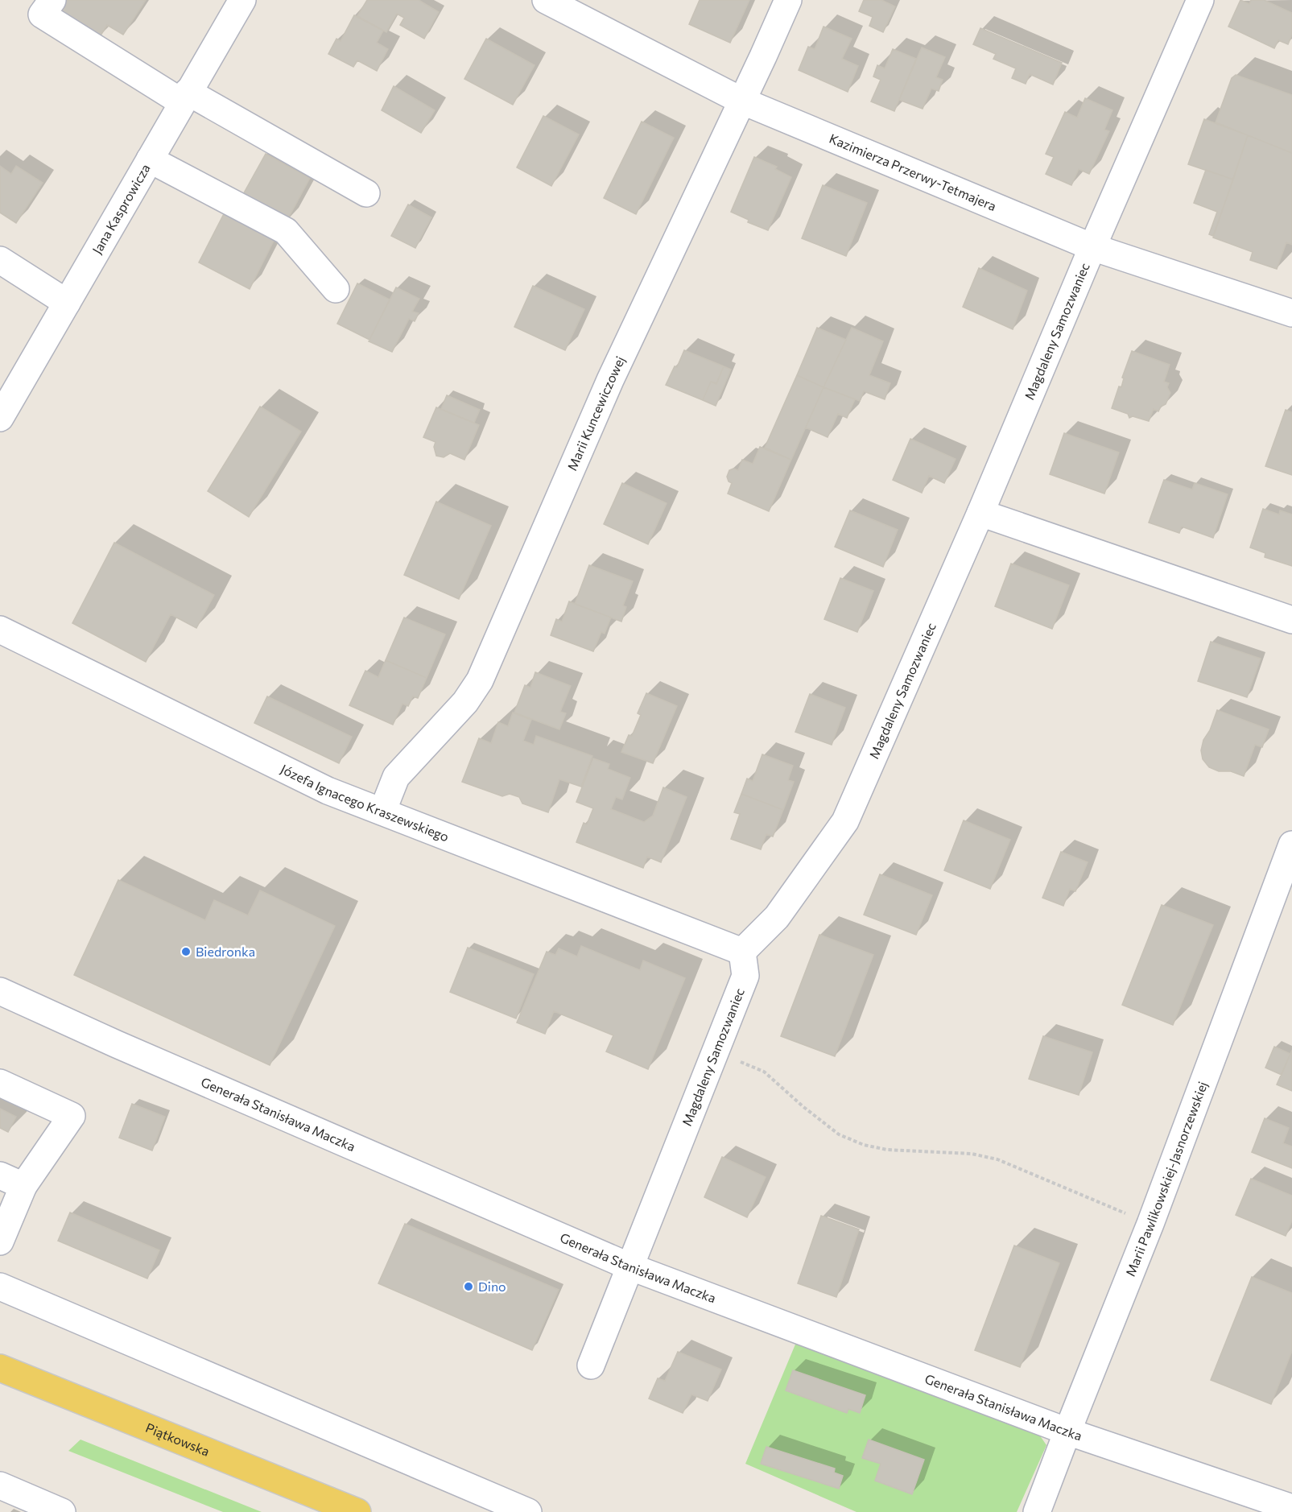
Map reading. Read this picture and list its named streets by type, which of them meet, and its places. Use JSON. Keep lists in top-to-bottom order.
{
  "streets": {
    "main road": ["Piątkowska"],
    "street": [
      "Kazimierza Przerwy-Tetmajera",
      "Jana Kasprowicza",
      "Magdaleny Samozwaniec",
      "Marii Kuncewiczowej",
      "Józefa Ignacego Kraszewskiego",
      "Generała Stanisława Maczka",
      "Marii Pawlikowskiej-Jasnorzewskiej"
    ]
  },
  "crossings": [
    ["Kazimierza Przerwy-Tetmajera", "Magdaleny Samozwaniec"],
    ["Kazimierza Przerwy-Tetmajera", "Marii Kuncewiczowej"],
    ["Magdaleny Samozwaniec", "Józefa Ignacego Kraszewskiego"],
    ["Magdaleny Samozwaniec", "Generała Stanisława Maczka"],
    ["Marii Kuncewiczowej", "Józefa Ignacego Kraszewskiego"],
    ["Generała Stanisława Maczka", "Marii Pawlikowskiej-Jasnorzewskiej"]
  ],
  "places": ["Biedronka", "Dino"]
}
